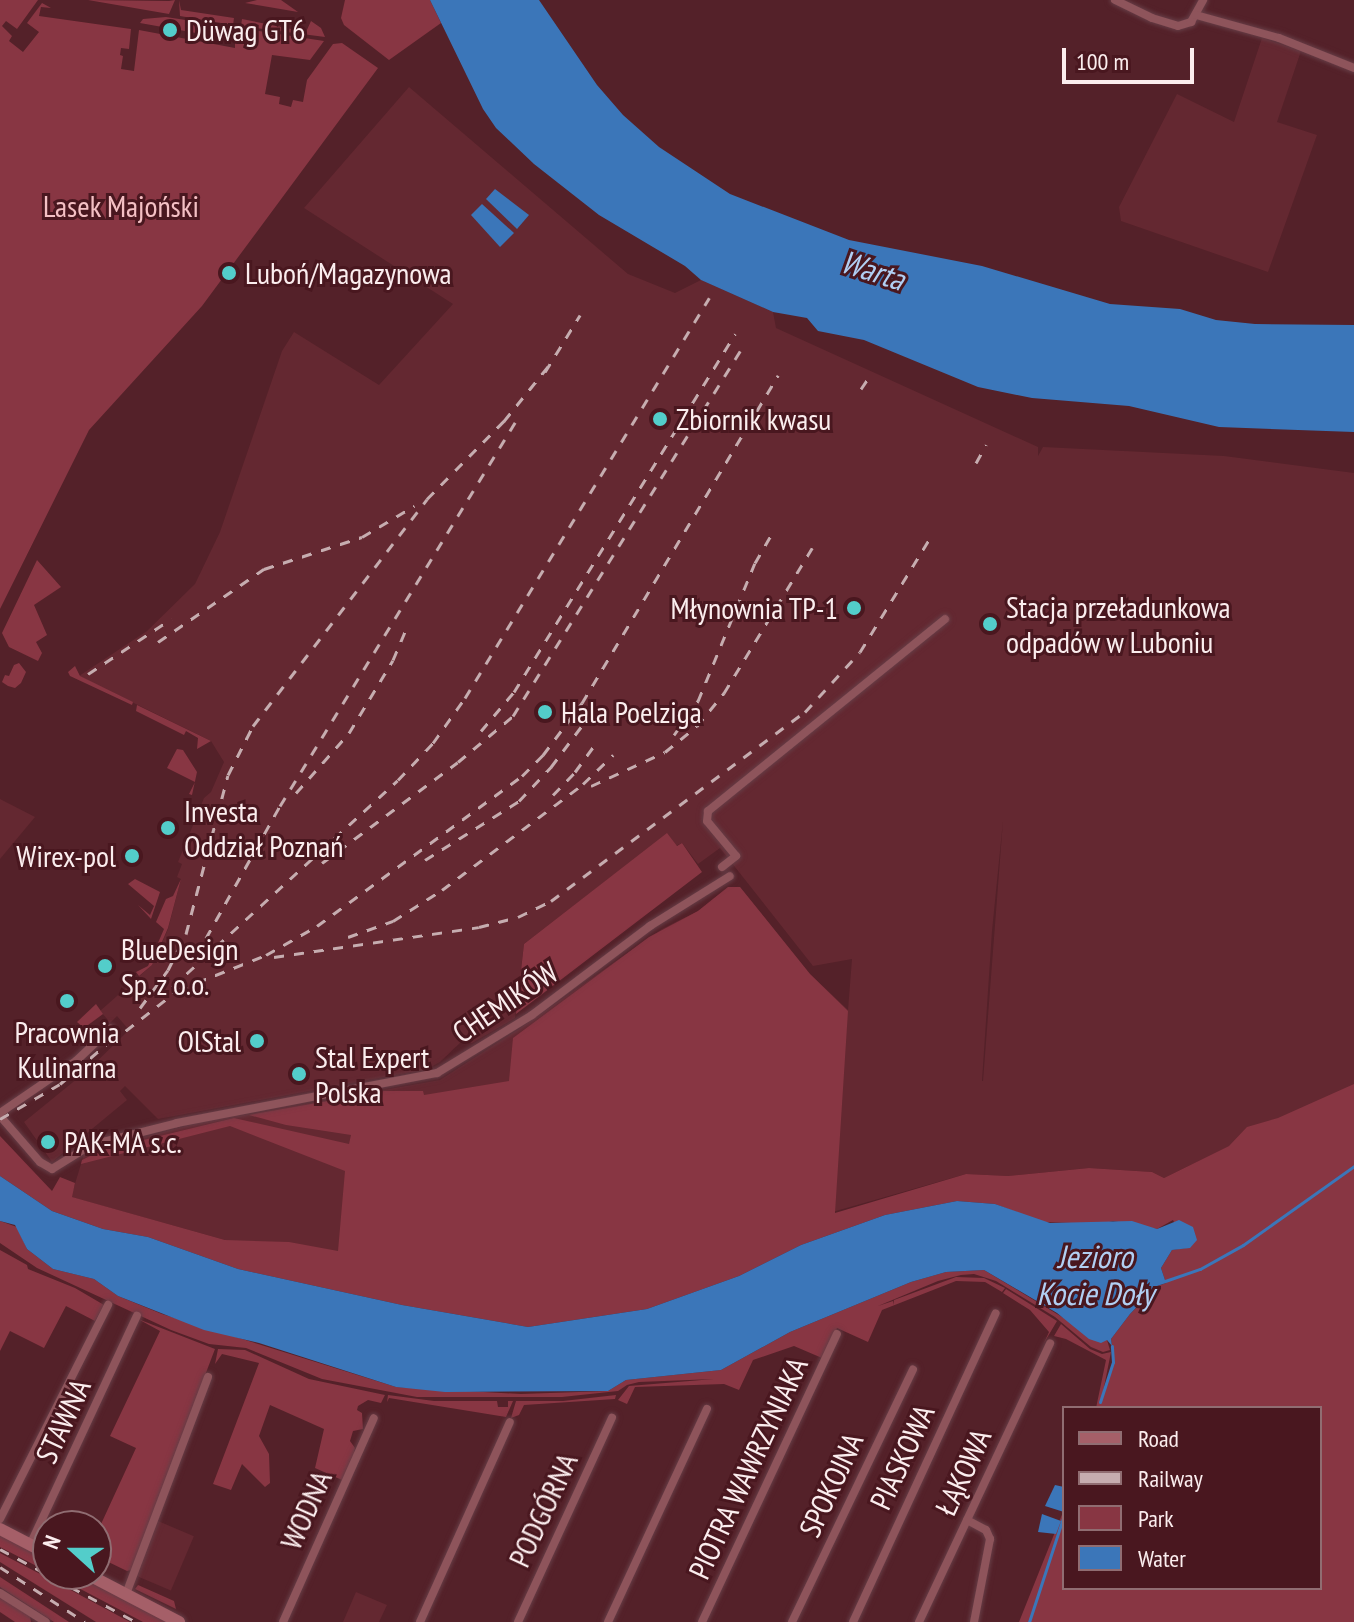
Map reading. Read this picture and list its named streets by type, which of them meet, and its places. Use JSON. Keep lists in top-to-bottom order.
{
  "streets": {
    "street": [
      "CHEMIKÓW",
      "STAWNA",
      "PIASKOWA",
      "PIOTRA WAWRZYNIAKA",
      "ŁĄKOWA",
      "SPOKOJNA",
      "WODNA",
      "PODGÓRNA"
    ]
  },
  "water": ["Warta", "Jezioro Kocie Doły"],
  "parks": ["Lasek Majoński"],
  "places": [
    "Düwag GT6",
    "Luboń/Magazynowa",
    "Zbiornik kwasu",
    "Młynownia TP-1",
    "Stacja przeładunkowa odpadów w Luboniu",
    "Hala Poelziga",
    "Investa Oddział Poznań",
    "Wirex-pol",
    "BlueDesign Sp. z o.o.",
    "Pracownia Kulinarna",
    "OlStal",
    "Stal Expert Polska",
    "PAK-MA s.c."
  ],
  "legend": [
    "Road",
    "Railway",
    "Park",
    "Water"
  ],
  "scale_bar": "100 m",
  "north": "left"
}
